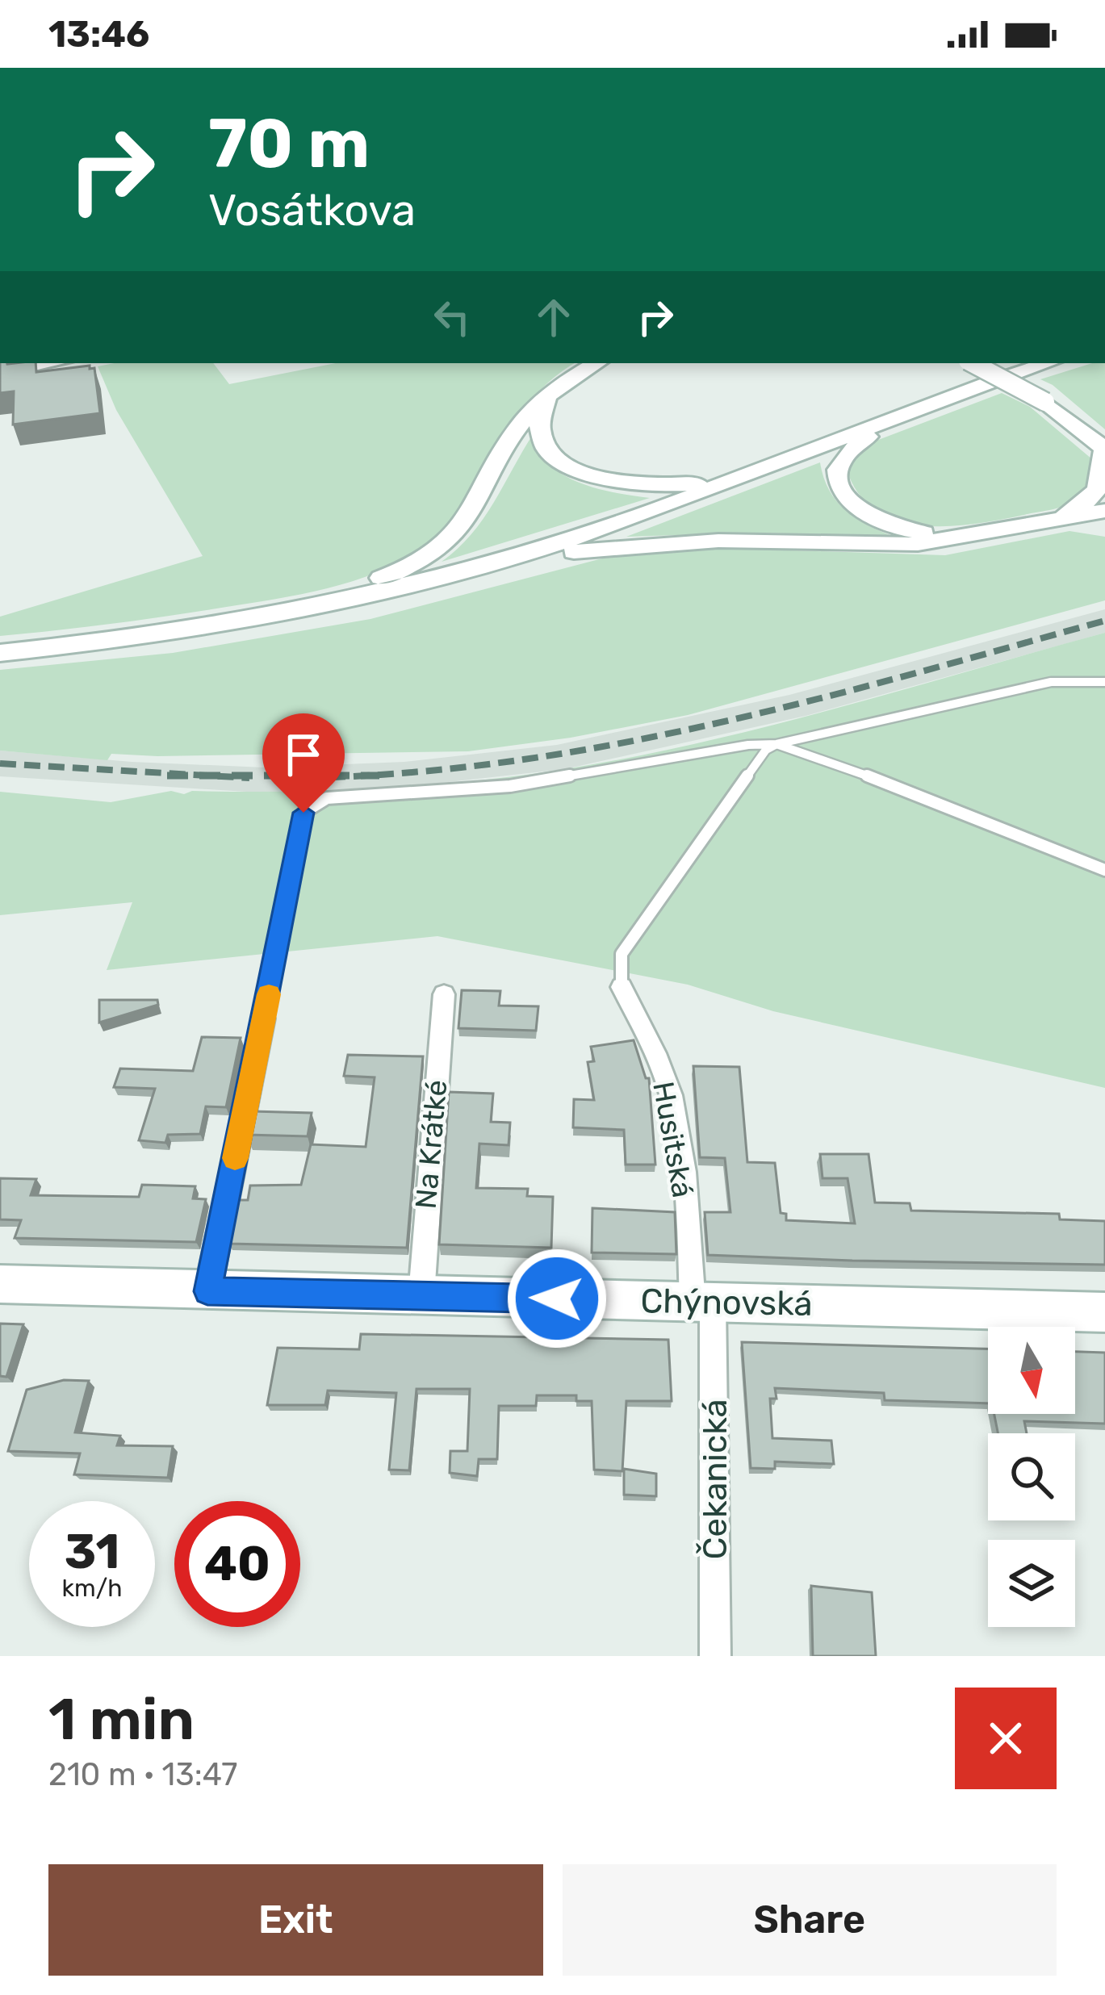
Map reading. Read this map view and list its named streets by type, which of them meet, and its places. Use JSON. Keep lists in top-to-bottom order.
{
  "streets": {
    "main road": ["Chýnovská"],
    "street": ["Husitská", "Na Krátké", "Čekanická"]
  },
  "crossings": [
    ["Husitská", "Chýnovská"],
    ["Husitská", "Čekanická"],
    ["Na Krátké", "Chýnovská"],
    ["Chýnovská", "Čekanická"]
  ],
  "north": "bottom",
  "page": {
    "status": "13:46",
    "turn": ["70 m", "Vosátkova"],
    "speed": "31 km/h",
    "limit": "40",
    "heading": ["1 min", "210 m · 13:47"],
    "buttons": ["Exit", "Share"]
  }
}
